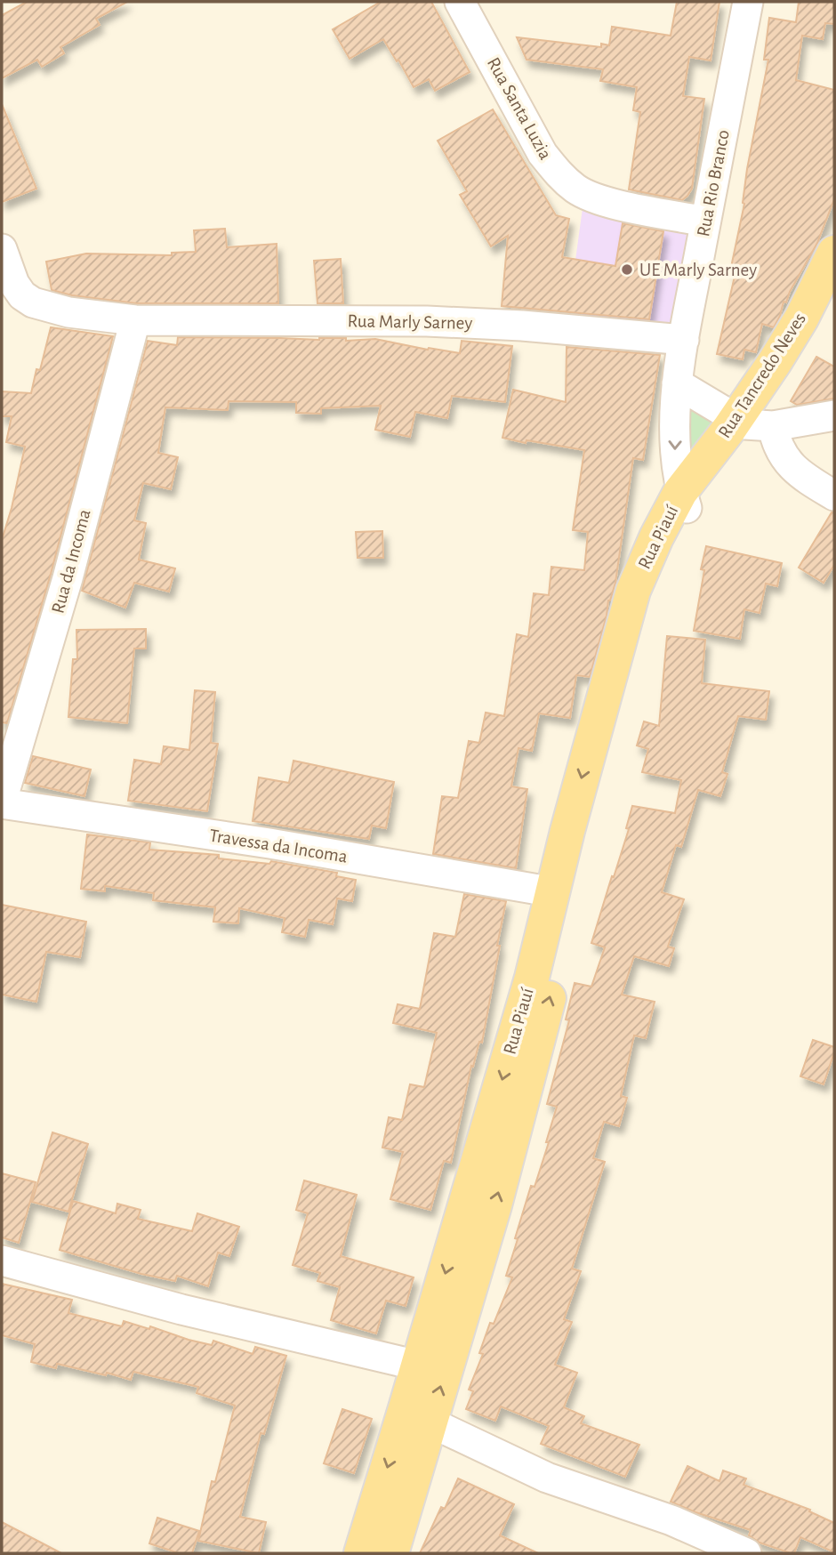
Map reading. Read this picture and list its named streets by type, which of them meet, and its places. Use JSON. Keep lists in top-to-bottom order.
{
  "streets": {
    "main road": ["Rua Tancredo Neves", "Rua Piauí"],
    "street": [
      "Rua Santa Luzia",
      "Rua Rio Branco",
      "Rua Marly Sarney",
      "Rua da Incoma",
      "Travessa da Incoma"
    ]
  },
  "crossings": [
    ["Rua Santa Luzia", "Rua Rio Branco"],
    ["Rua Rio Branco", "Rua Marly Sarney"],
    ["Rua Rio Branco", "Rua Tancredo Neves"],
    ["Rua Rio Branco", "Rua Piauí"],
    ["Rua Marly Sarney", "Rua da Incoma"],
    ["Rua Tancredo Neves", "Rua Piauí"],
    ["Rua Piauí", "Travessa da Incoma"],
    ["Rua da Incoma", "Travessa da Incoma"]
  ],
  "places": ["UE Marly Sarney"]
}
